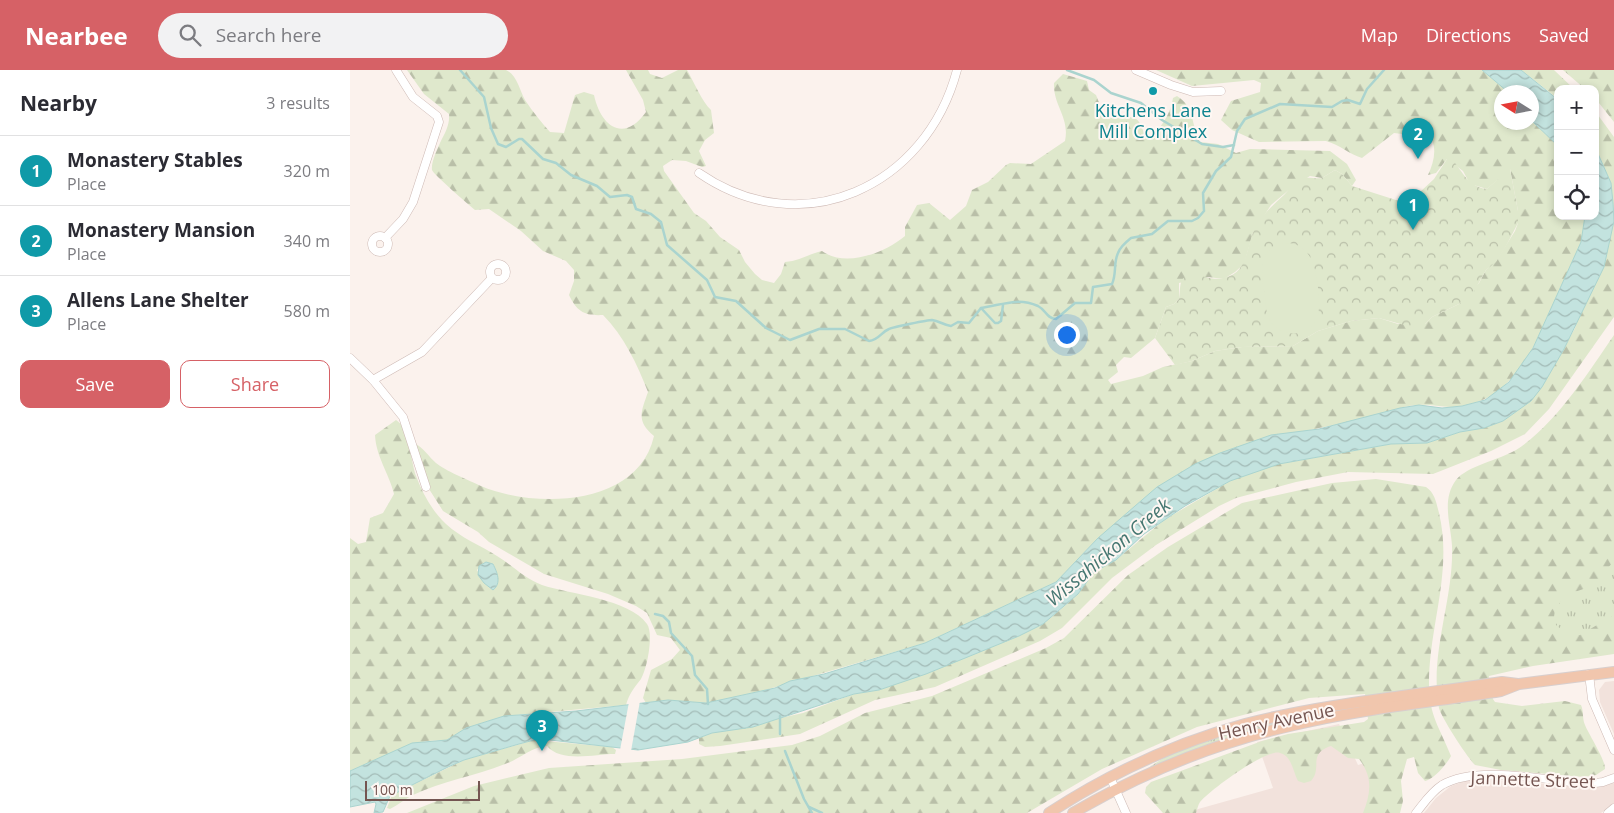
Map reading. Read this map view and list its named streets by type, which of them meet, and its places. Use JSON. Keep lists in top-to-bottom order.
{
  "streets": {
    "main road": ["Henry Avenue"],
    "street": ["Jannette Street"]
  },
  "water": ["Wissahickon Creek"],
  "places": ["Kitchens Lane Mill Complex"],
  "scale_bar": "100 m",
  "north": "left",
  "page": {
    "header": "Nearbee",
    "search": "Search here",
    "nav": ["Map", "Directions", "Saved"],
    "heading": ["Nearby", "3 results"],
    "map_buttons": ["+", "−"],
    "pins": ["2", "1", "3"],
    "list": [
      {
        "mark": "1",
        "name": "Monastery Stables",
        "note": "Place",
        "value": "320 m"
      },
      {
        "mark": "2",
        "name": "Monastery Mansion",
        "note": "Place",
        "value": "340 m"
      },
      {
        "mark": "3",
        "name": "Allens Lane Shelter",
        "note": "Place",
        "value": "580 m"
      }
    ],
    "buttons": ["Save", "Share"],
    "scale": "100 m"
  }
}
